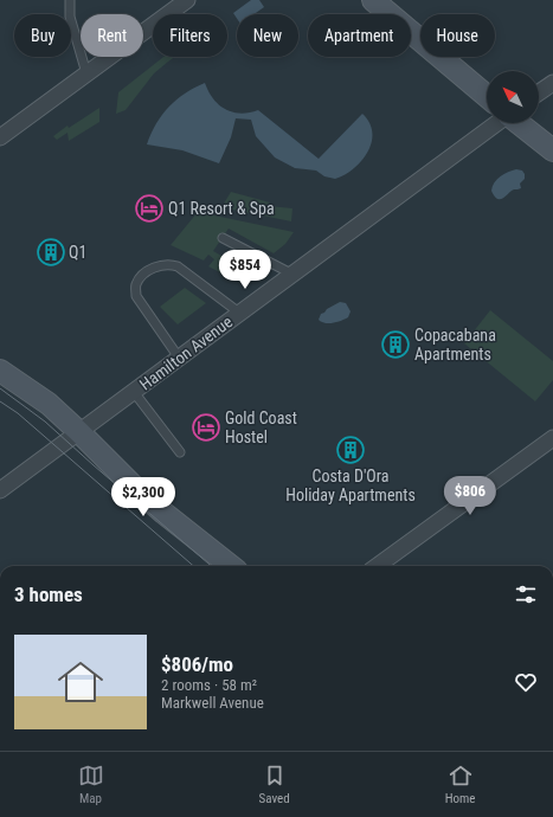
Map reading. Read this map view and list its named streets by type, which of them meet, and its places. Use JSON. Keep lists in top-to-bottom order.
{
  "streets": {
    "street": ["Hamilton Avenue"]
  },
  "places": {
    "hotel": ["Q1 Resort & Spa", "Gold Coast Hostel"],
    "building": ["Q1", "Copacabana Apartments", "Costa D'Ora Holiday Apartments"]
  },
  "north": "top left",
  "page": {
    "chip": [
      "Buy",
      "Rent",
      "Filters",
      "New",
      "Apartment",
      "House"
    ],
    "price": ["$854", "$806", "$2,300"],
    "heading": "3 homes",
    "list": [
      {
        "name": "$806/mo",
        "note": "2 rooms · 58 m² · Markwell Avenue"
      }
    ],
    "tabs": ["Map", "Saved", "Home"]
  }
}
